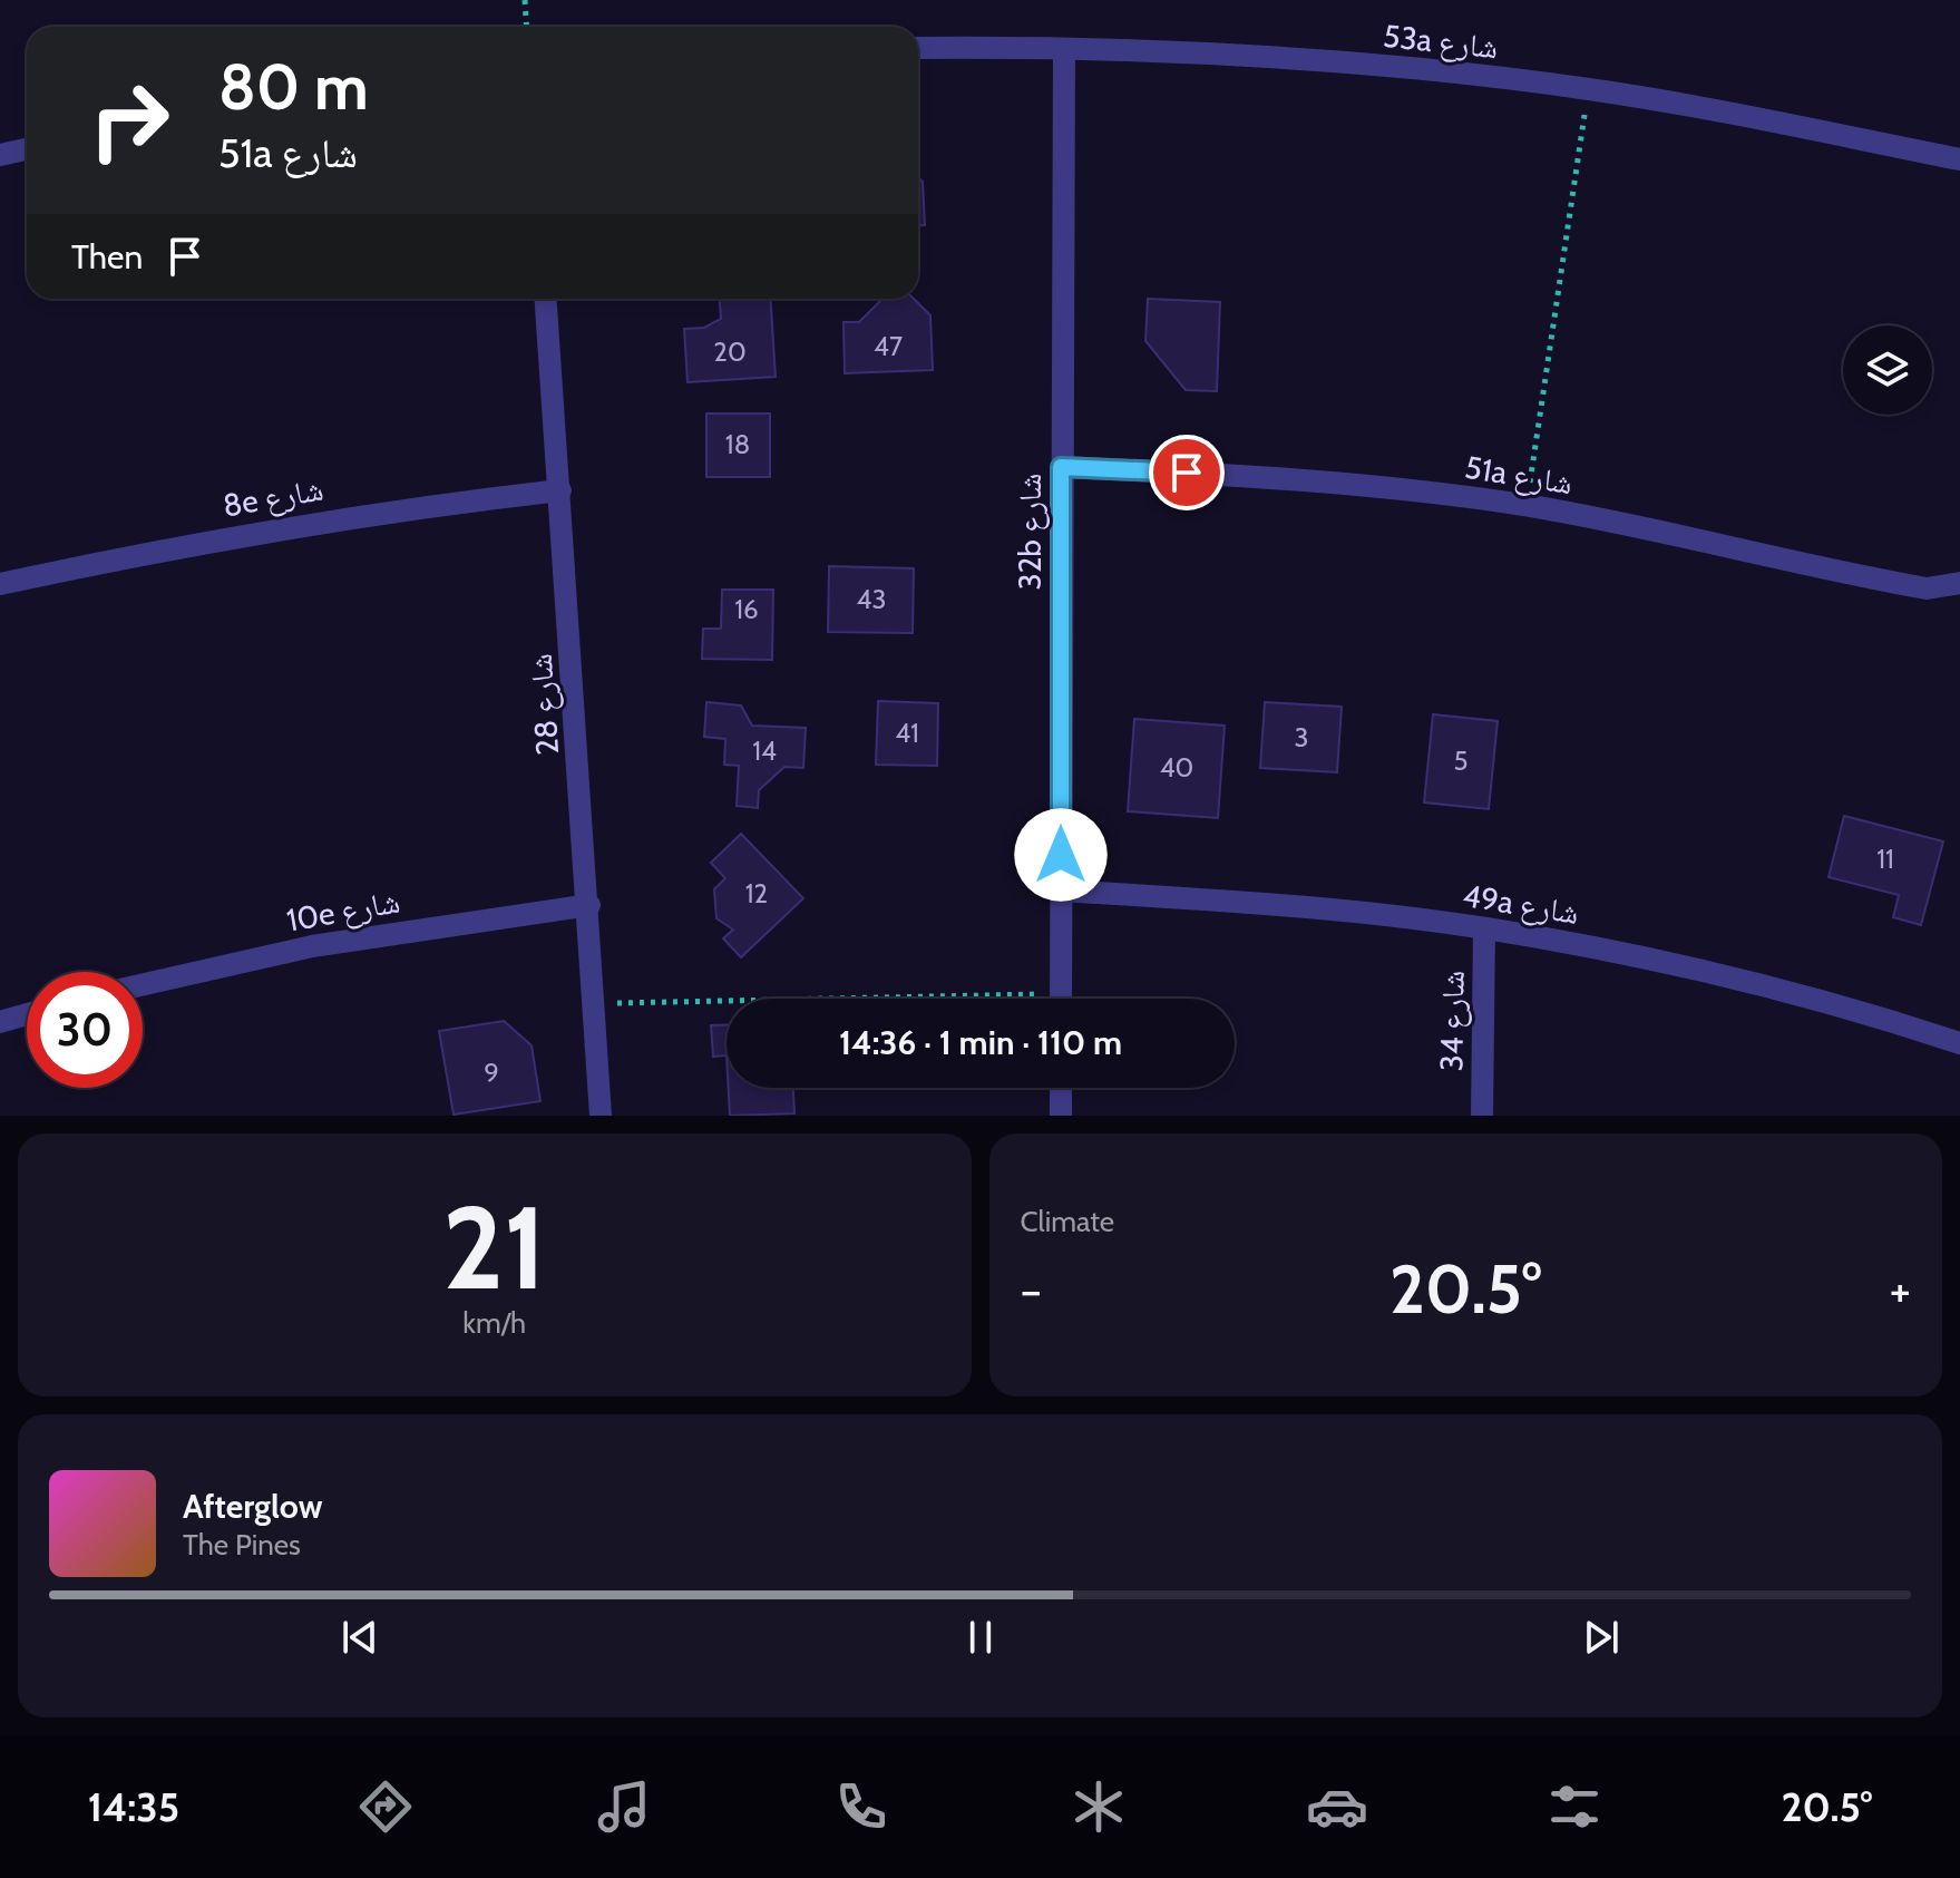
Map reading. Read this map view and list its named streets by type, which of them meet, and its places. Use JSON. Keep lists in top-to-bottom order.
{
  "streets": {
    "street": [
      "53a شارع",
      "51a شارع",
      "8e شارع",
      "32b شارع",
      "شارع 28",
      "49a شارع",
      "10e شارع",
      "شارع 34"
    ]
  },
  "crossings": [
    ["53a شارع", "32b شارع"],
    ["51a شارع", "32b شارع"],
    ["8e شارع", "شارع 28"],
    ["32b شارع", "49a شارع"],
    ["شارع 28", "10e شارع"],
    ["49a شارع", "شارع 34"]
  ],
  "house_numbers": [
    "47",
    "20",
    "18",
    "43",
    "16",
    "41",
    "3",
    "14",
    "5",
    "40",
    "11",
    "12",
    "9"
  ],
  "page": {
    "turn": ["80 m", "51a شارع"],
    "then": "Then",
    "limit": "30",
    "trip": "14:36 · 1 min · 110 m",
    "tile": [
      ["21", "km/h"],
      "Climate"
    ],
    "heat": ["−", "20.5°", "+"],
    "song": ["Afterglow", "The Pines"],
    "tabs": ["14:35", "20.5°"]
  }
}
